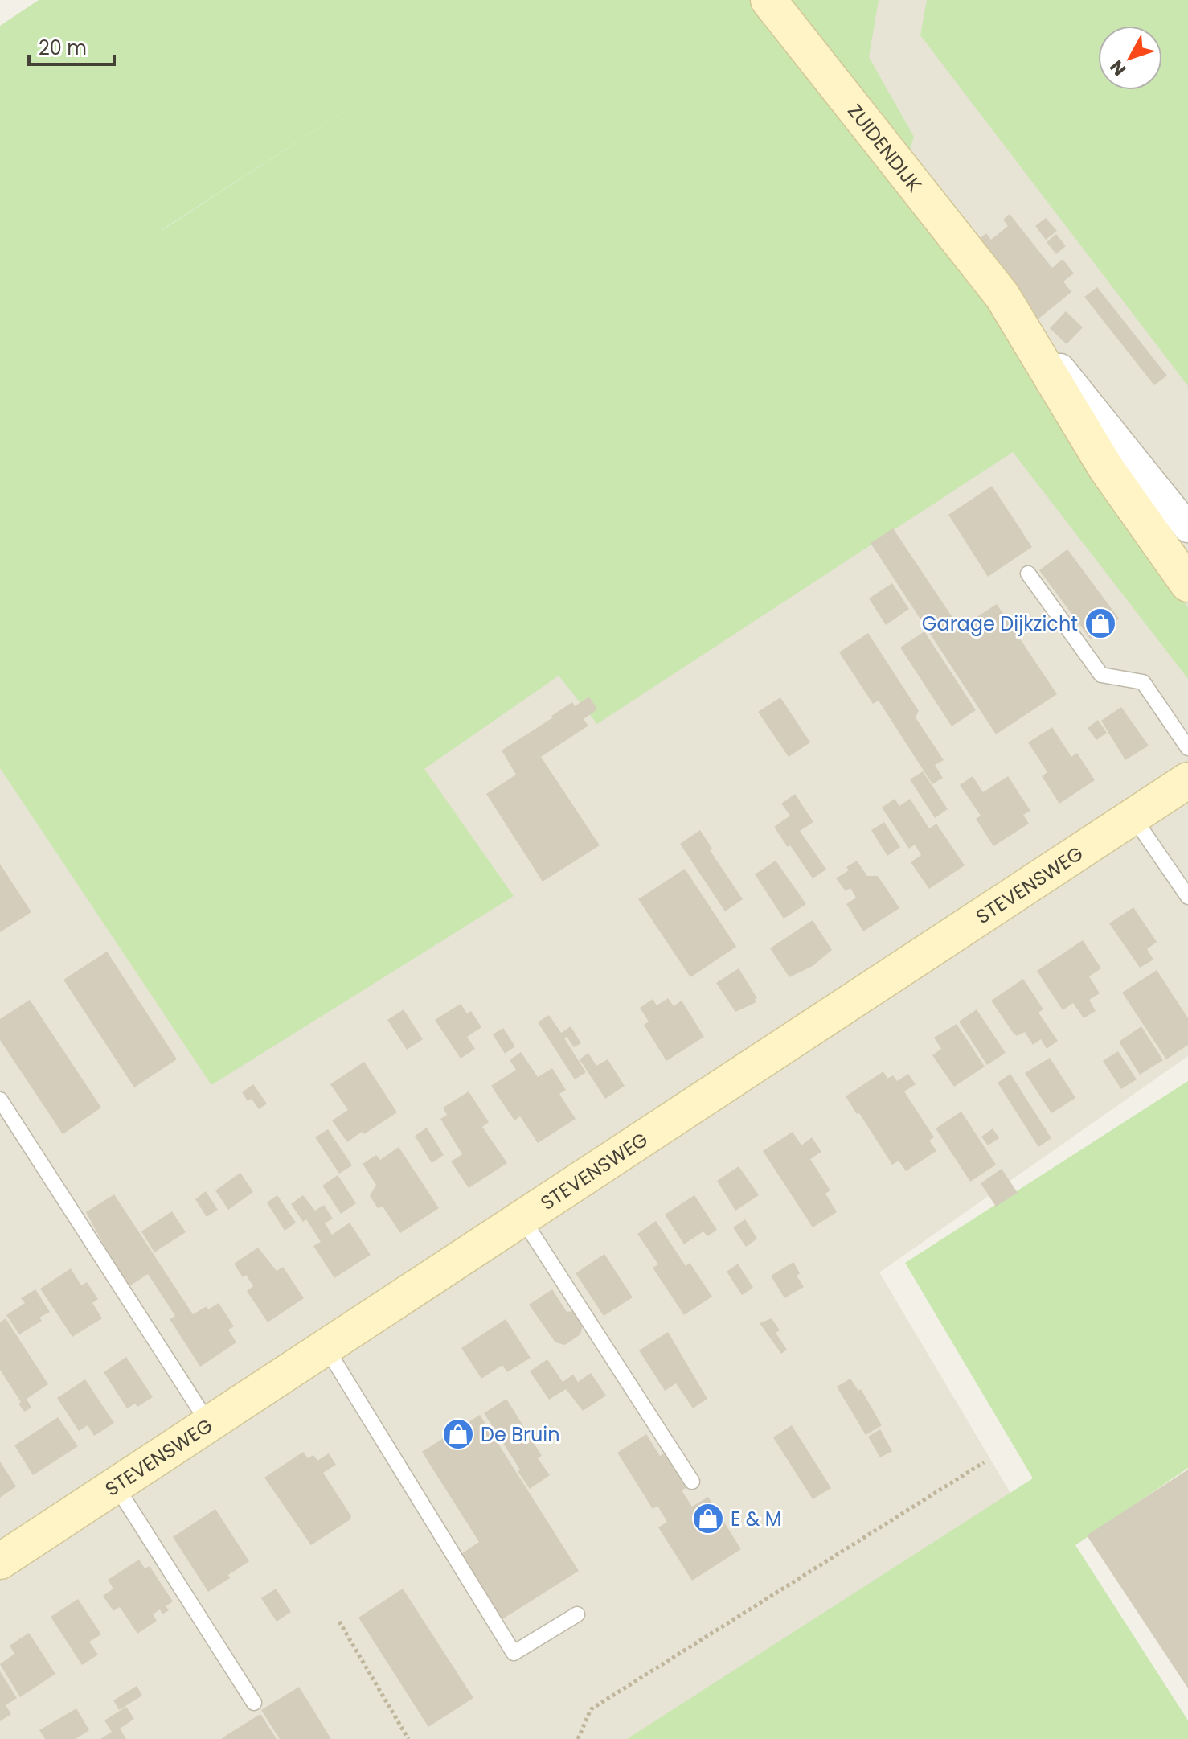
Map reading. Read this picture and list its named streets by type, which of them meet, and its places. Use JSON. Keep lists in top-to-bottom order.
{
  "streets": {
    "street": ["ZUIDENDIJK", "STEVENSWEG"]
  },
  "places": {
    "shop": ["Garage Dijkzicht", "De Bruin", "E & M"]
  },
  "scale_bar": "20 m",
  "north": "bottom left"
}
